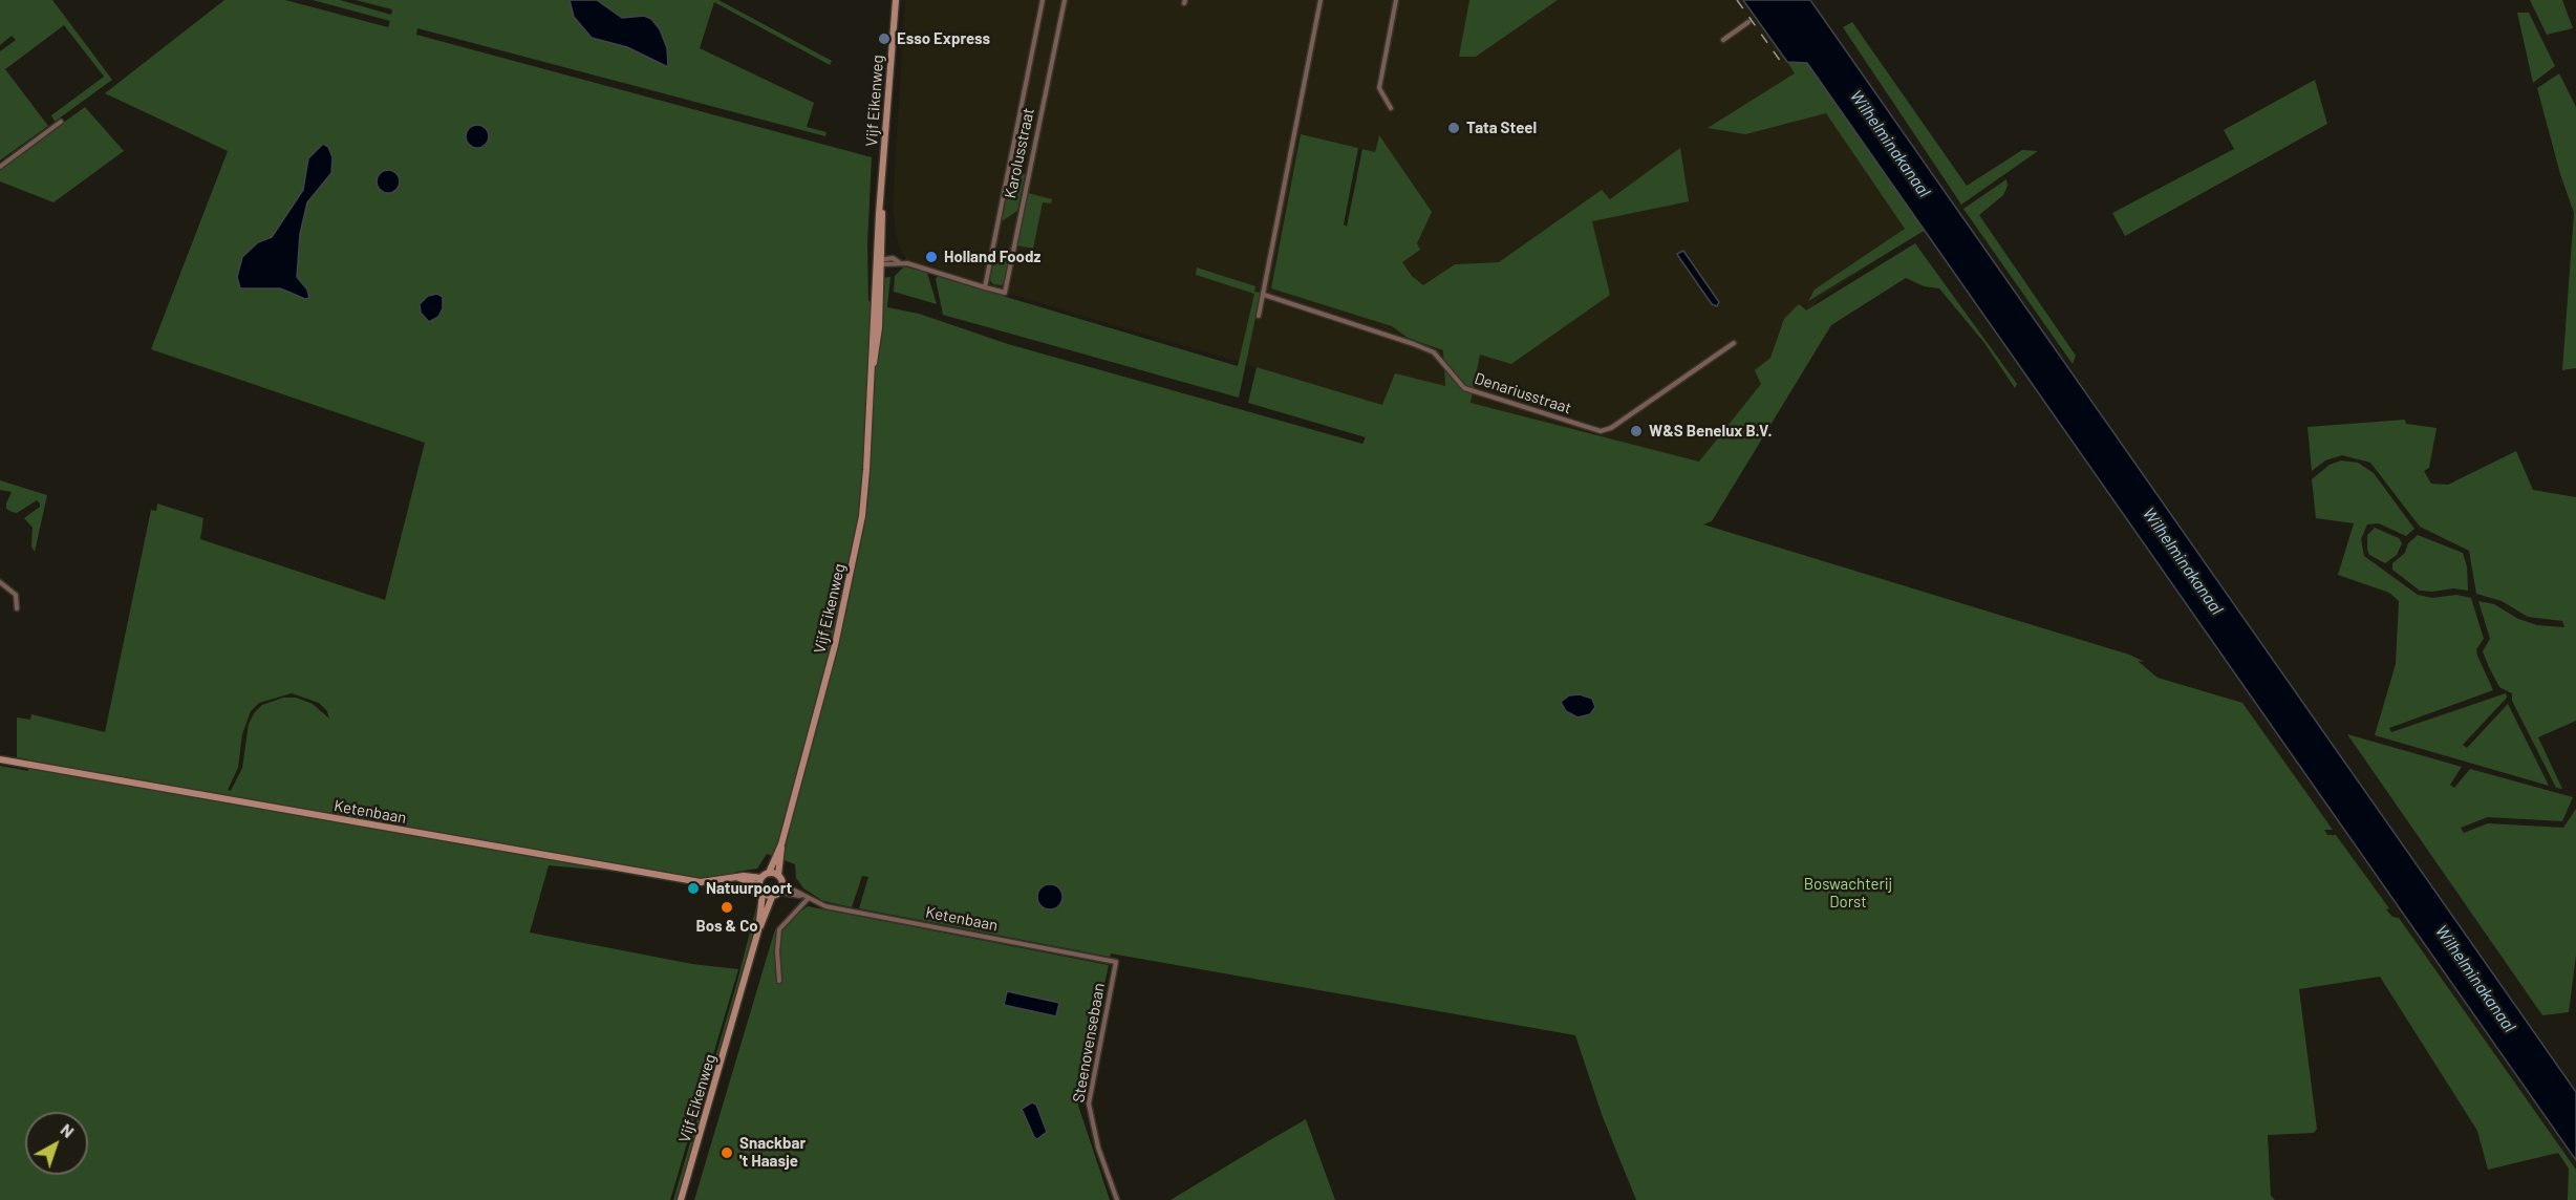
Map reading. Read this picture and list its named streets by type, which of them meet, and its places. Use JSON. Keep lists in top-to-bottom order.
{
  "streets": {
    "main road": ["Vijf Eikenweg", "Ketenbaan"],
    "street": ["Karolusstraat", "Denariusstraat", "Steenovensebaan"]
  },
  "crossings": [
    ["Vijf Eikenweg", "Ketenbaan"],
    ["Ketenbaan", "Steenovensebaan"]
  ],
  "water": ["Wilhelminakanaal"],
  "parks": ["Boswachterij Dorst"],
  "places": [
    "Esso Express",
    "Tata Steel",
    "Holland Foodz",
    "W&S Benelux B.V.",
    "Natuurpoort",
    "Bos & Co",
    "Snackbar 't Haasje"
  ],
  "north": "top right"
}
